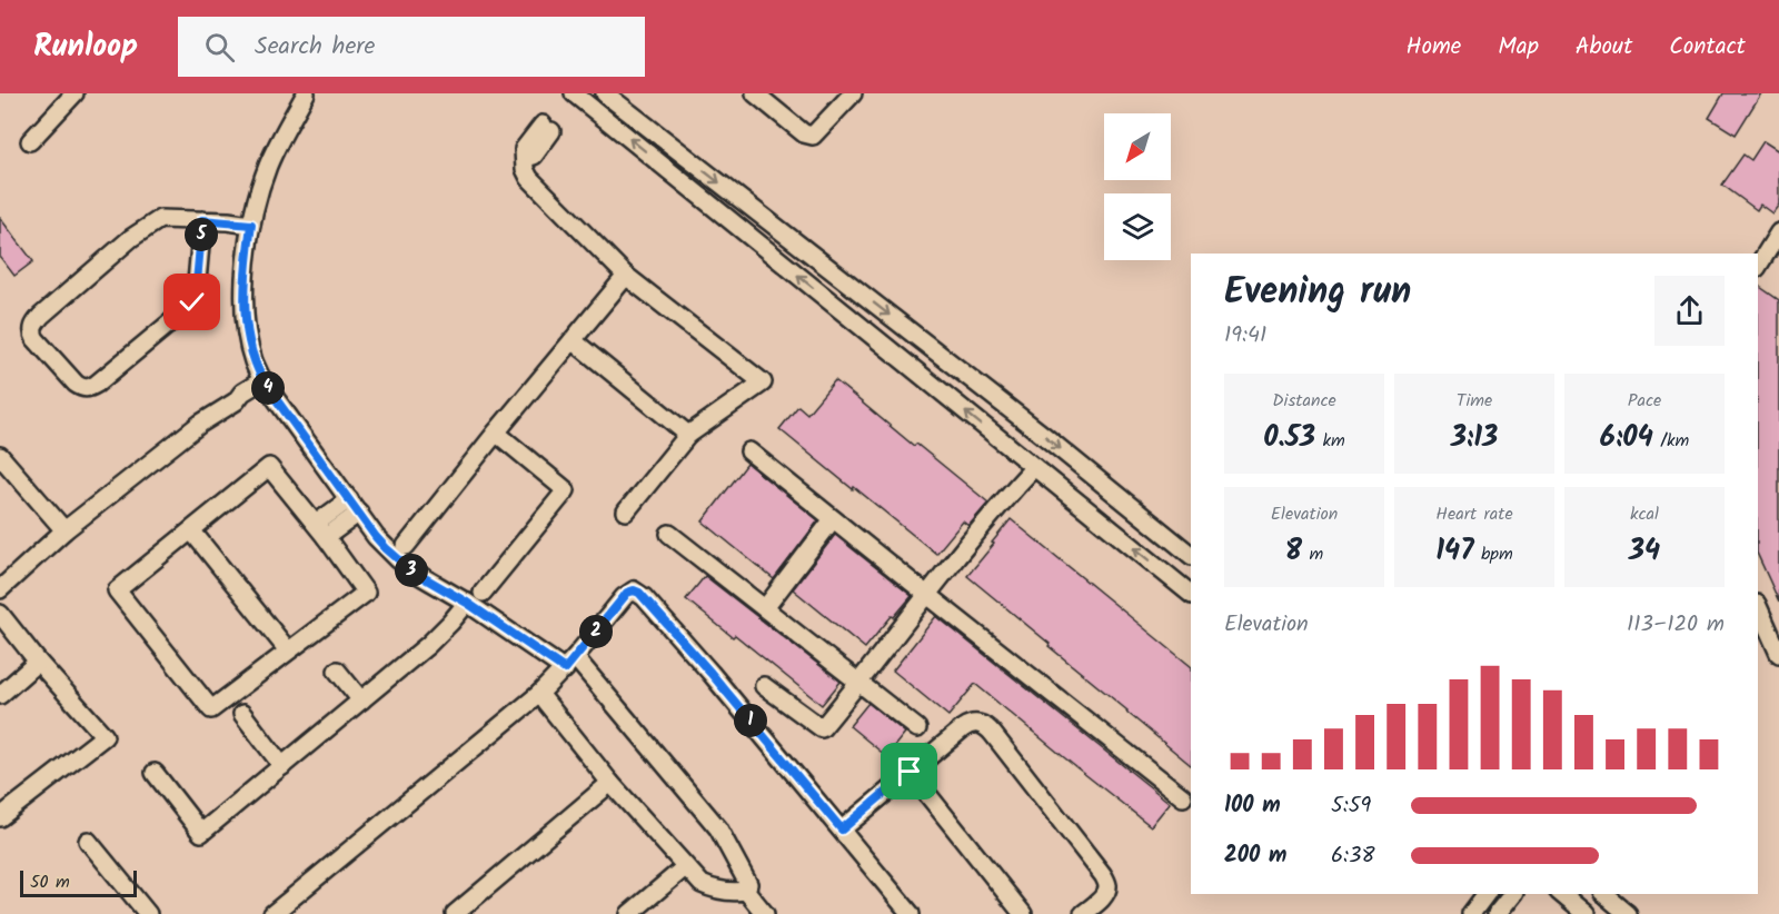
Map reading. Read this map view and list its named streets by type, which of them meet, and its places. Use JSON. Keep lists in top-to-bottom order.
{
  "scale_bar": "50 m",
  "north": "bottom left",
  "page": {
    "header": "Runloop",
    "search": "Search here",
    "nav": [
      "Home",
      "Map",
      "About",
      "Contact"
    ],
    "pins": [
      "5",
      "4",
      "3",
      "2",
      "1"
    ],
    "heading": ["Evening run", "19:41"],
    "stats": [
      ["Distance", "0.53 km"],
      ["Time", "3:13"],
      ["Pace", "6:04 /km"],
      ["Elevation", "8 m"],
      ["Heart rate", "147 bpm"],
      ["kcal", "34"]
    ],
    "chart": ["Elevation", "113–120 m"],
    "list": [
      {
        "name": "100 m",
        "note": "5:59"
      },
      {
        "name": "200 m",
        "note": "6:38"
      }
    ],
    "scale": "50 m"
  }
}
